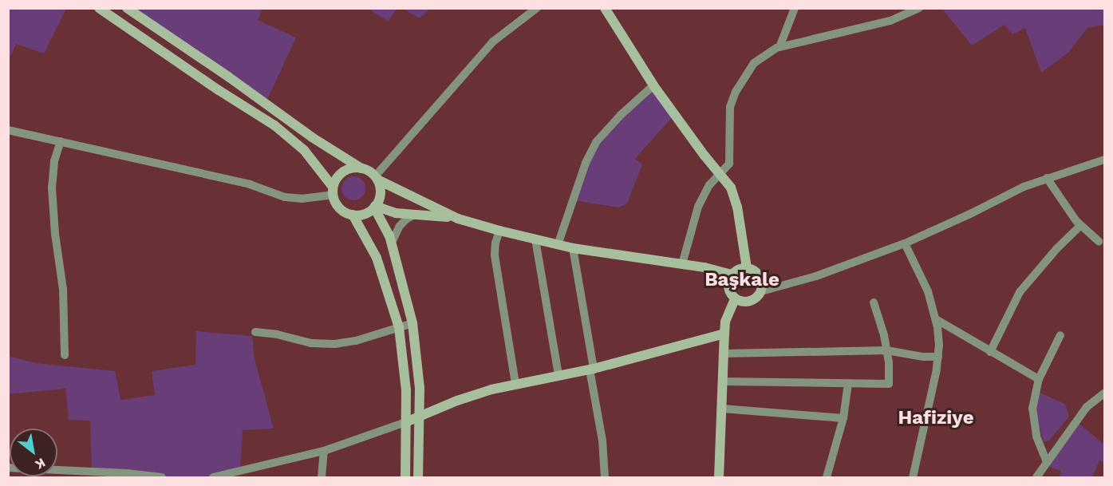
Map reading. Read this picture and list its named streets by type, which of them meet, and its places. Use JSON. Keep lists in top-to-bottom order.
{
  "districts": ["Başkale", "Hafiziye"],
  "north": "bottom right"
}
